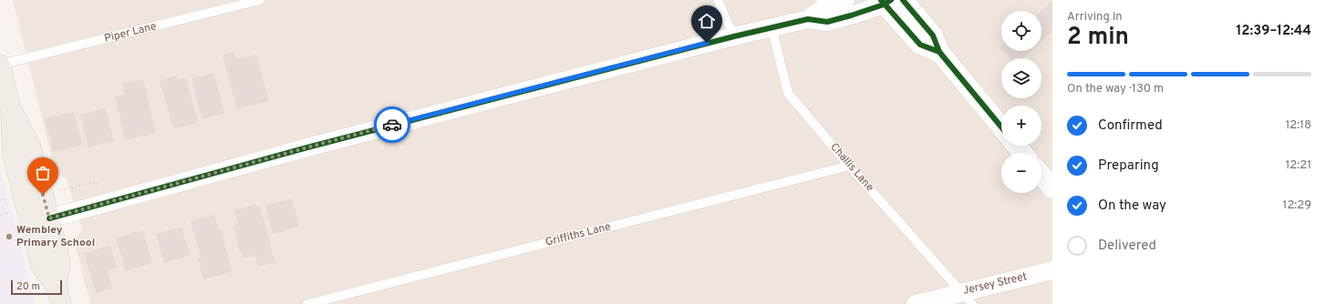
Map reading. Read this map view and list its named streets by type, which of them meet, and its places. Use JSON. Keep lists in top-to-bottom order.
{
  "streets": {
    "street": ["Jersey Street"],
    "lane": ["Piper Lane", "Challis Lane", "Griffiths Lane"]
  },
  "crossings": [
    ["Challis Lane", "Griffiths Lane"],
    ["Challis Lane", "Jersey Street"]
  ],
  "places": ["Wembley Primary School"],
  "scale_bar": "20 m",
  "page": {
    "heading": ["2 min", "Arriving in", "12:39–12:44"],
    "map_buttons": ["+", "−"],
    "bar": "On the way · 130 m",
    "list": [
      ["Confirmed", "12:18"],
      ["Preparing", "12:21"],
      ["On the way", "12:29"],
      "Delivered"
    ],
    "scale": "20 m"
  }
}
